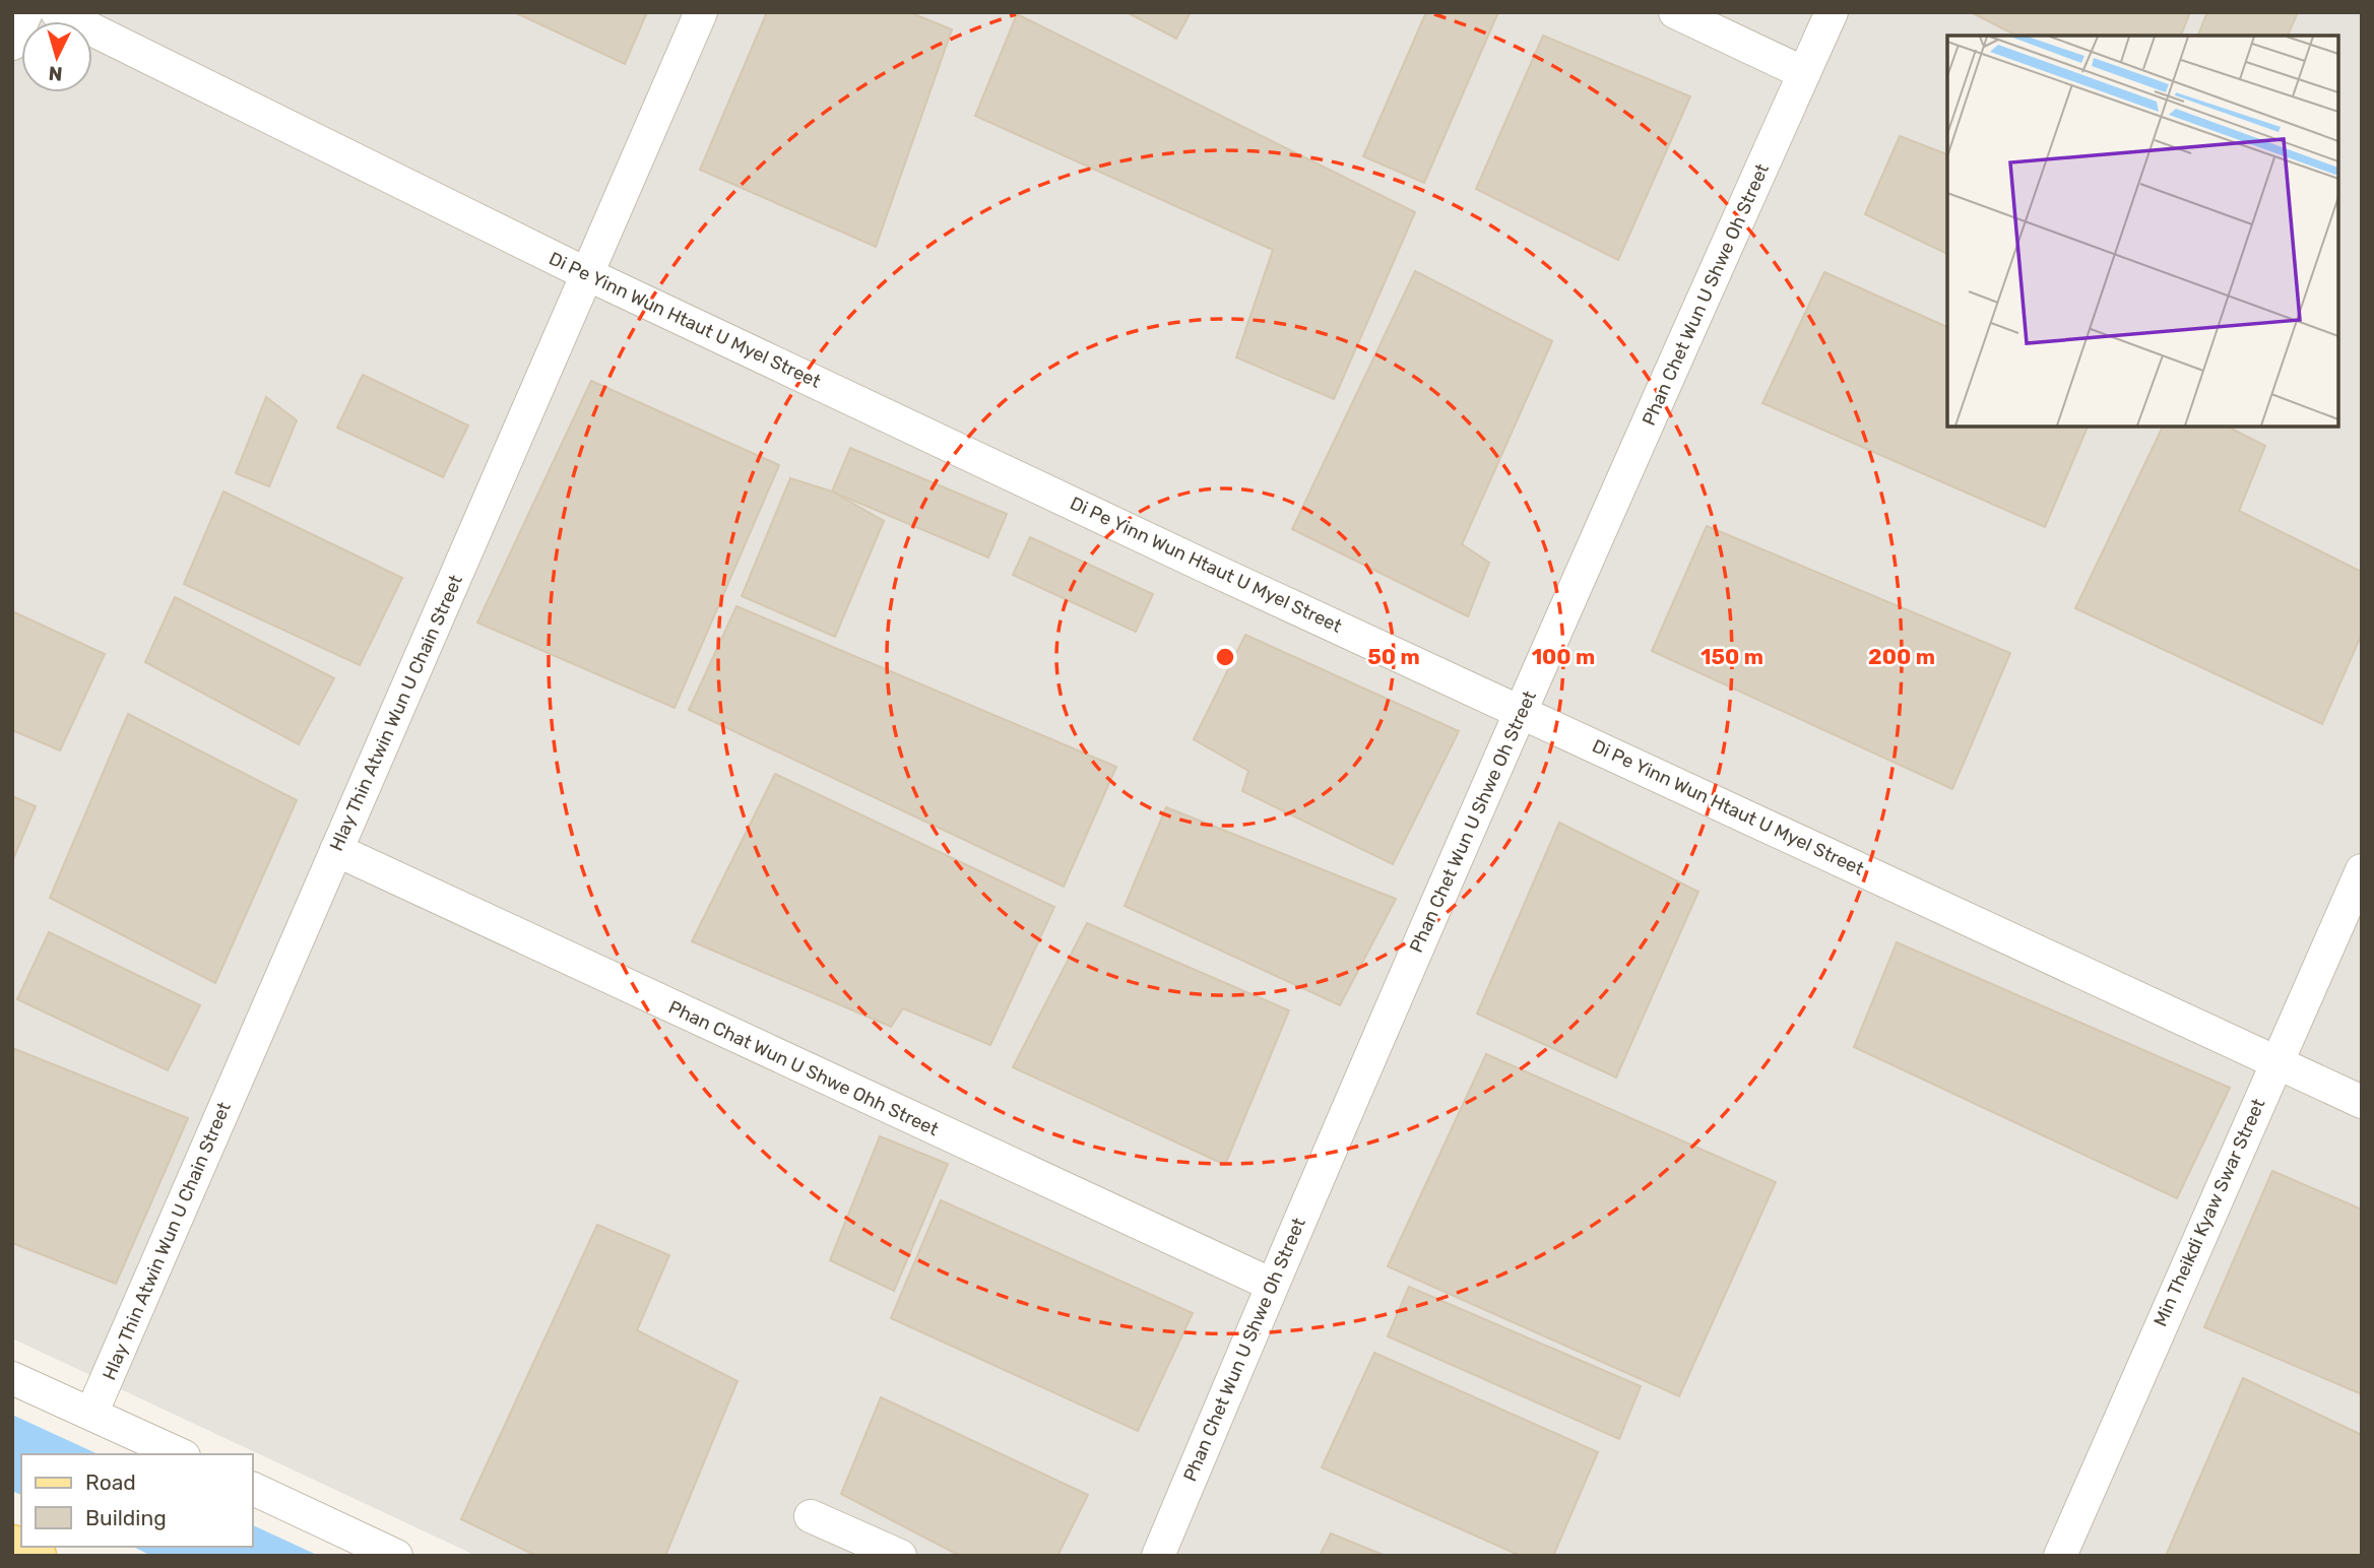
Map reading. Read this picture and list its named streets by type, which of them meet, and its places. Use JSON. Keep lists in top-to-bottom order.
{
  "streets": {
    "street": [
      "Phan Chet Wun U Shwe Oh Street",
      "Di Pe Yinn Wun Htaut U Myel Street",
      "Hlay Thin Atwin Wun U Chain Street",
      "Phan Chat Wun U Shwe Ohh Street",
      "Min Theikdi Kyaw Swar Street"
    ]
  },
  "crossings": [
    ["Phan Chet Wun U Shwe Oh Street", "Di Pe Yinn Wun Htaut U Myel Street"],
    ["Phan Chet Wun U Shwe Oh Street", "Phan Chat Wun U Shwe Ohh Street"],
    ["Di Pe Yinn Wun Htaut U Myel Street", "Hlay Thin Atwin Wun U Chain Street"],
    ["Di Pe Yinn Wun Htaut U Myel Street", "Min Theikdi Kyaw Swar Street"],
    ["Hlay Thin Atwin Wun U Chain Street", "Phan Chat Wun U Shwe Ohh Street"]
  ],
  "legend": ["Road", "Building"],
  "north": "bottom",
  "rings": [
    "50 m",
    "100 m",
    "150 m",
    "200 m"
  ]
}
